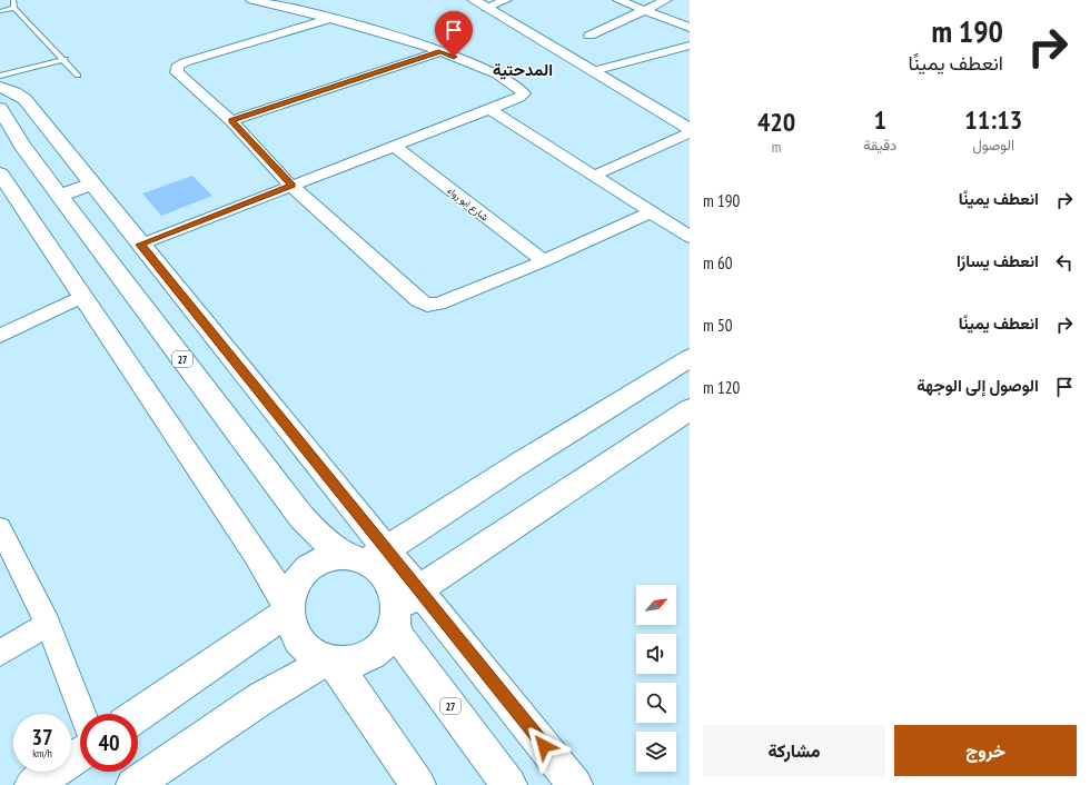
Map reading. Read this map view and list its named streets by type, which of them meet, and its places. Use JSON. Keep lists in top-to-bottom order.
{
  "streets": {
    "street": ["شارع ابو رواء", "27"]
  },
  "districts": ["المدحتية"],
  "north": "top right",
  "page": {
    "turn": ["190 m", "انعطف يمينًا"],
    "eta": [
      "11:13",
      "الوصول",
      "1",
      "دقيقة",
      "420",
      "m"
    ],
    "list": [
      {
        "name": "انعطف يمينًا",
        "value": "190 m"
      },
      {
        "name": "انعطف يسارًا",
        "value": "60 m"
      },
      {
        "name": "انعطف يمينًا",
        "value": "50 m"
      },
      {
        "name": "الوصول إلى الوجهة",
        "value": "120 m"
      }
    ],
    "speed": "37 km/h",
    "limit": "40",
    "buttons": ["خروج", "مشاركة"]
  }
}
